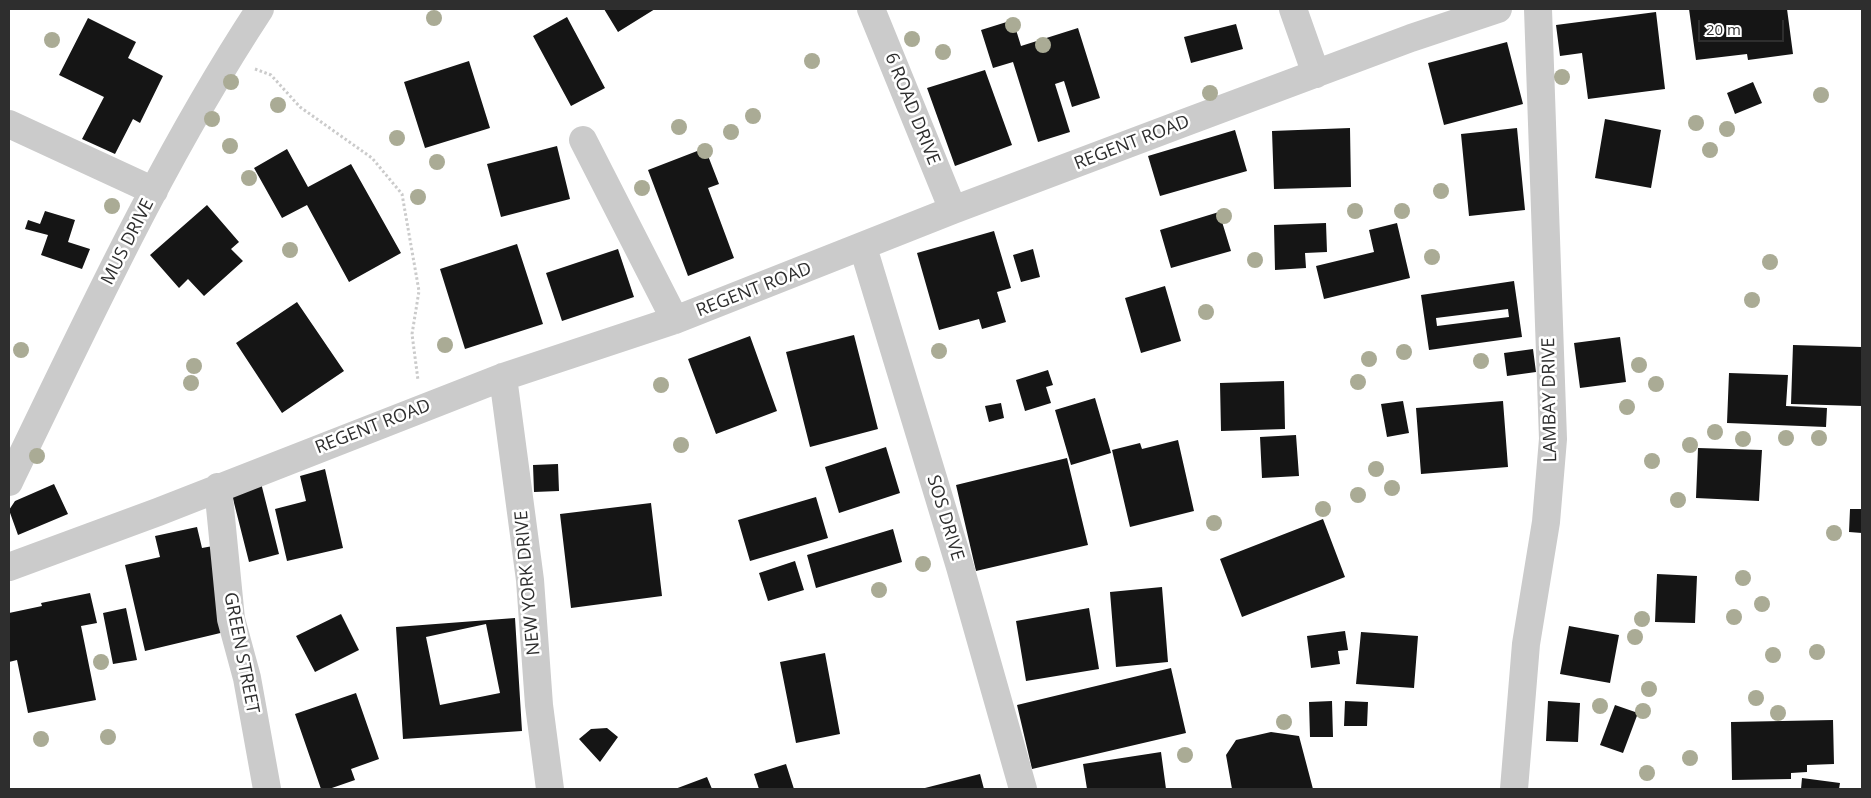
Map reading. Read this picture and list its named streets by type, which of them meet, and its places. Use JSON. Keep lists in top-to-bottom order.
{
  "streets": {
    "street": [
      "6 ROAD DRIVE",
      "REGENT ROAD",
      "MUS DRIVE",
      "LAMBAY DRIVE",
      "SOS DRIVE",
      "NEW YORK DRIVE",
      "GREEN STREET"
    ]
  },
  "crossings": [
    ["6 ROAD DRIVE", "REGENT ROAD"],
    ["REGENT ROAD", "SOS DRIVE"],
    ["REGENT ROAD", "NEW YORK DRIVE"],
    ["REGENT ROAD", "GREEN STREET"]
  ],
  "scale_bar": "20 m"
}
